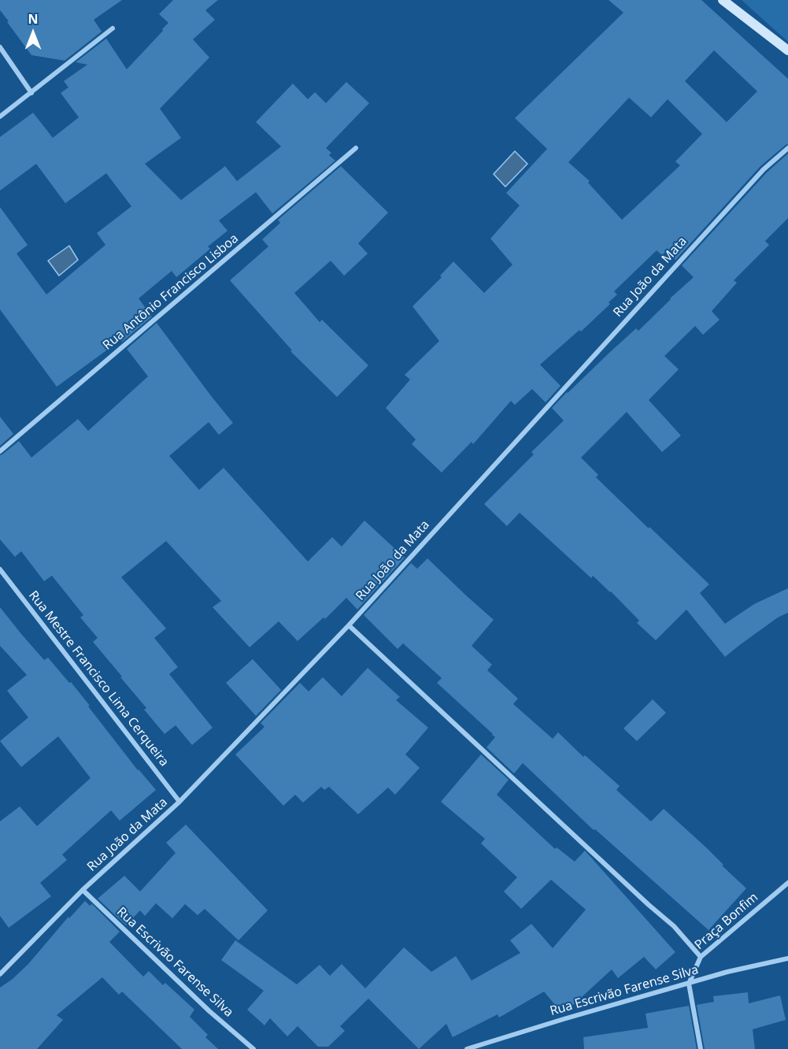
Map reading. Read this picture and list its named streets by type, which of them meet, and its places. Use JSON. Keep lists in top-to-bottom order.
{
  "streets": {
    "street": [
      "Rua João da Mata",
      "Rua Antônio Francisco Lisboa",
      "Rua Mestre Francisco Lima Cerqueira",
      "Praça Bonfim",
      "Rua Escrivão Farense Silva"
    ]
  },
  "crossings": [
    ["Rua João da Mata", "Rua Mestre Francisco Lima Cerqueira"],
    ["Rua João da Mata", "Rua Escrivão Farense Silva"],
    ["Praça Bonfim", "Rua Escrivão Farense Silva"]
  ],
  "north": "top"
}
